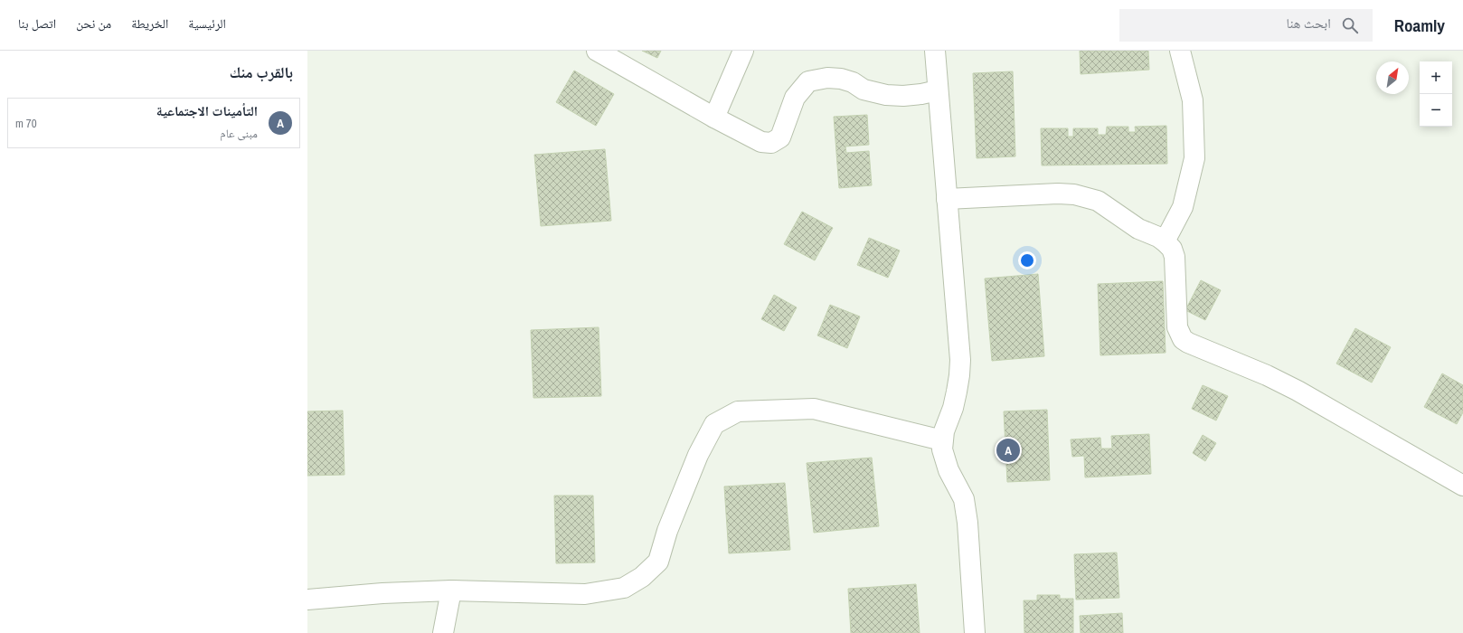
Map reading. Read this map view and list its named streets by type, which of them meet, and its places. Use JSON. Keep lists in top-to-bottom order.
{
  "north": "top right",
  "page": {
    "header": "Roamly",
    "search": "ابحث هنا",
    "nav": [
      "الرئيسية",
      "الخريطة",
      "من نحن",
      "اتصل بنا"
    ],
    "heading": "بالقرب منك",
    "map_buttons": ["+", "−"],
    "list": [
      {
        "mark": "A",
        "name": "التأمينات الاجتماعية",
        "note": "مبنى عام",
        "value": "70 m"
      }
    ],
    "pins": "A"
  }
}
